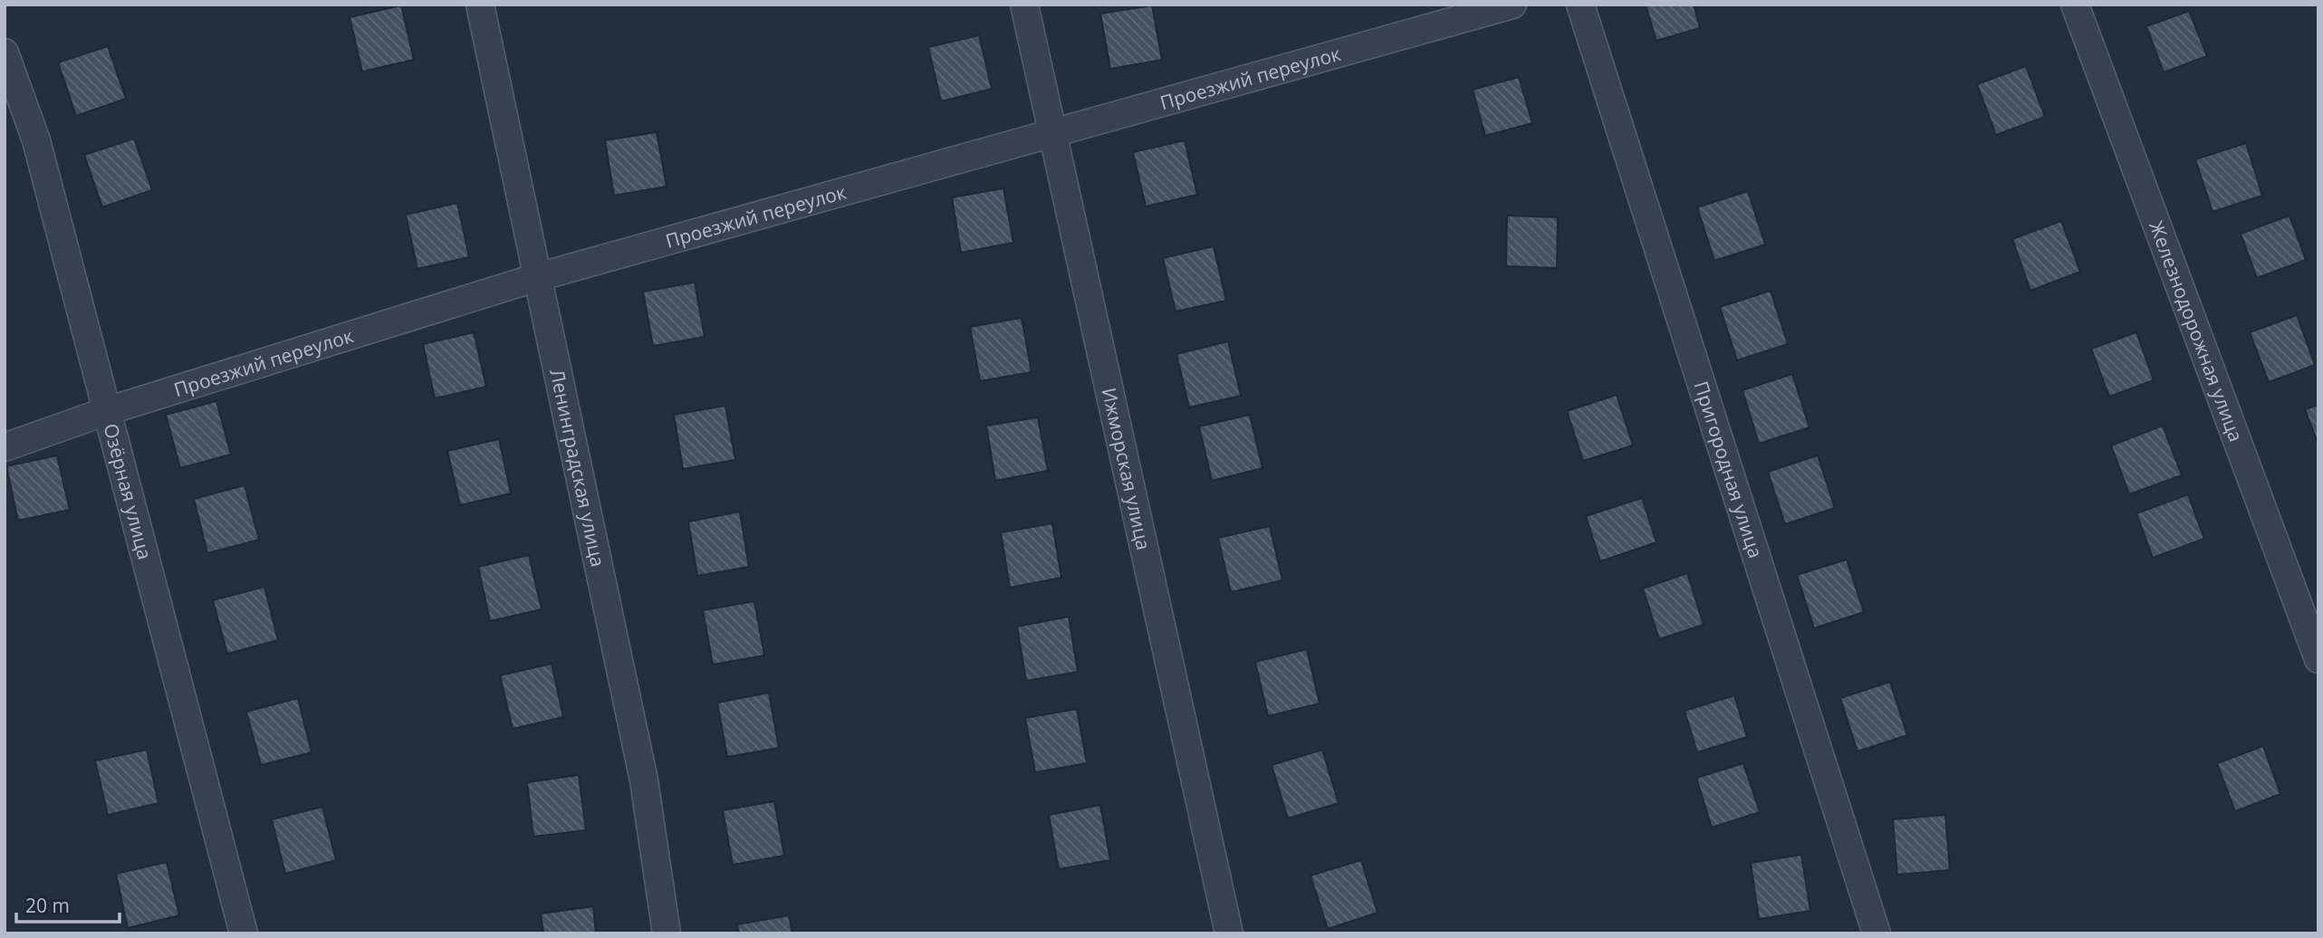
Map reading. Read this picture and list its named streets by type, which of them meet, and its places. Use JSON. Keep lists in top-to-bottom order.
{
  "streets": {
    "street": [
      "Проезжий переулок",
      "Железнодорожная улица",
      "Ленинградская улица",
      "Ижморская улица",
      "Пригородная улица",
      "Озёрная улица"
    ]
  },
  "crossings": [
    ["Проезжий переулок", "Ленинградская улица"],
    ["Проезжий переулок", "Ижморская улица"],
    ["Проезжий переулок", "Озёрная улица"]
  ],
  "scale_bar": "20 m"
}
